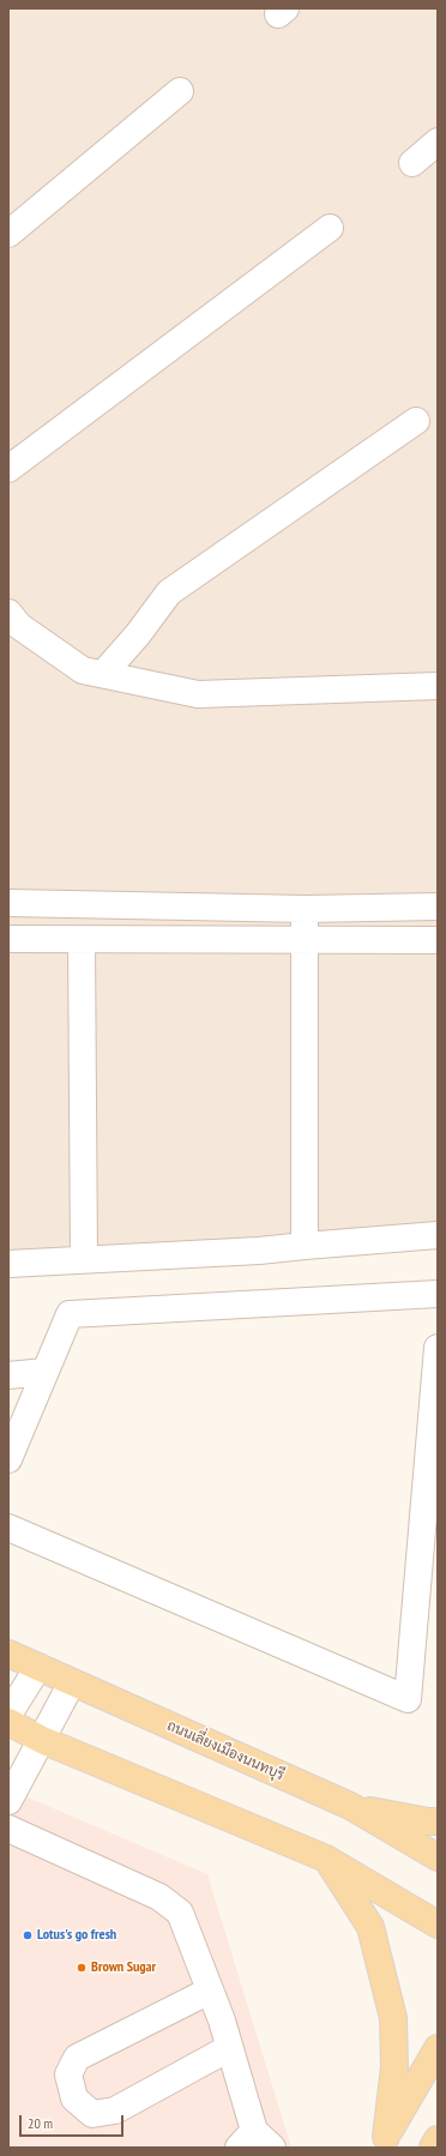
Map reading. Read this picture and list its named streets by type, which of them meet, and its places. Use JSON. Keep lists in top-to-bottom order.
{
  "streets": {
    "main road": ["ถนนเลี่ยงเมืองนนทบุรี"]
  },
  "places": ["Lotus's go fresh", "Brown Sugar"],
  "scale_bar": "20 m"
}
